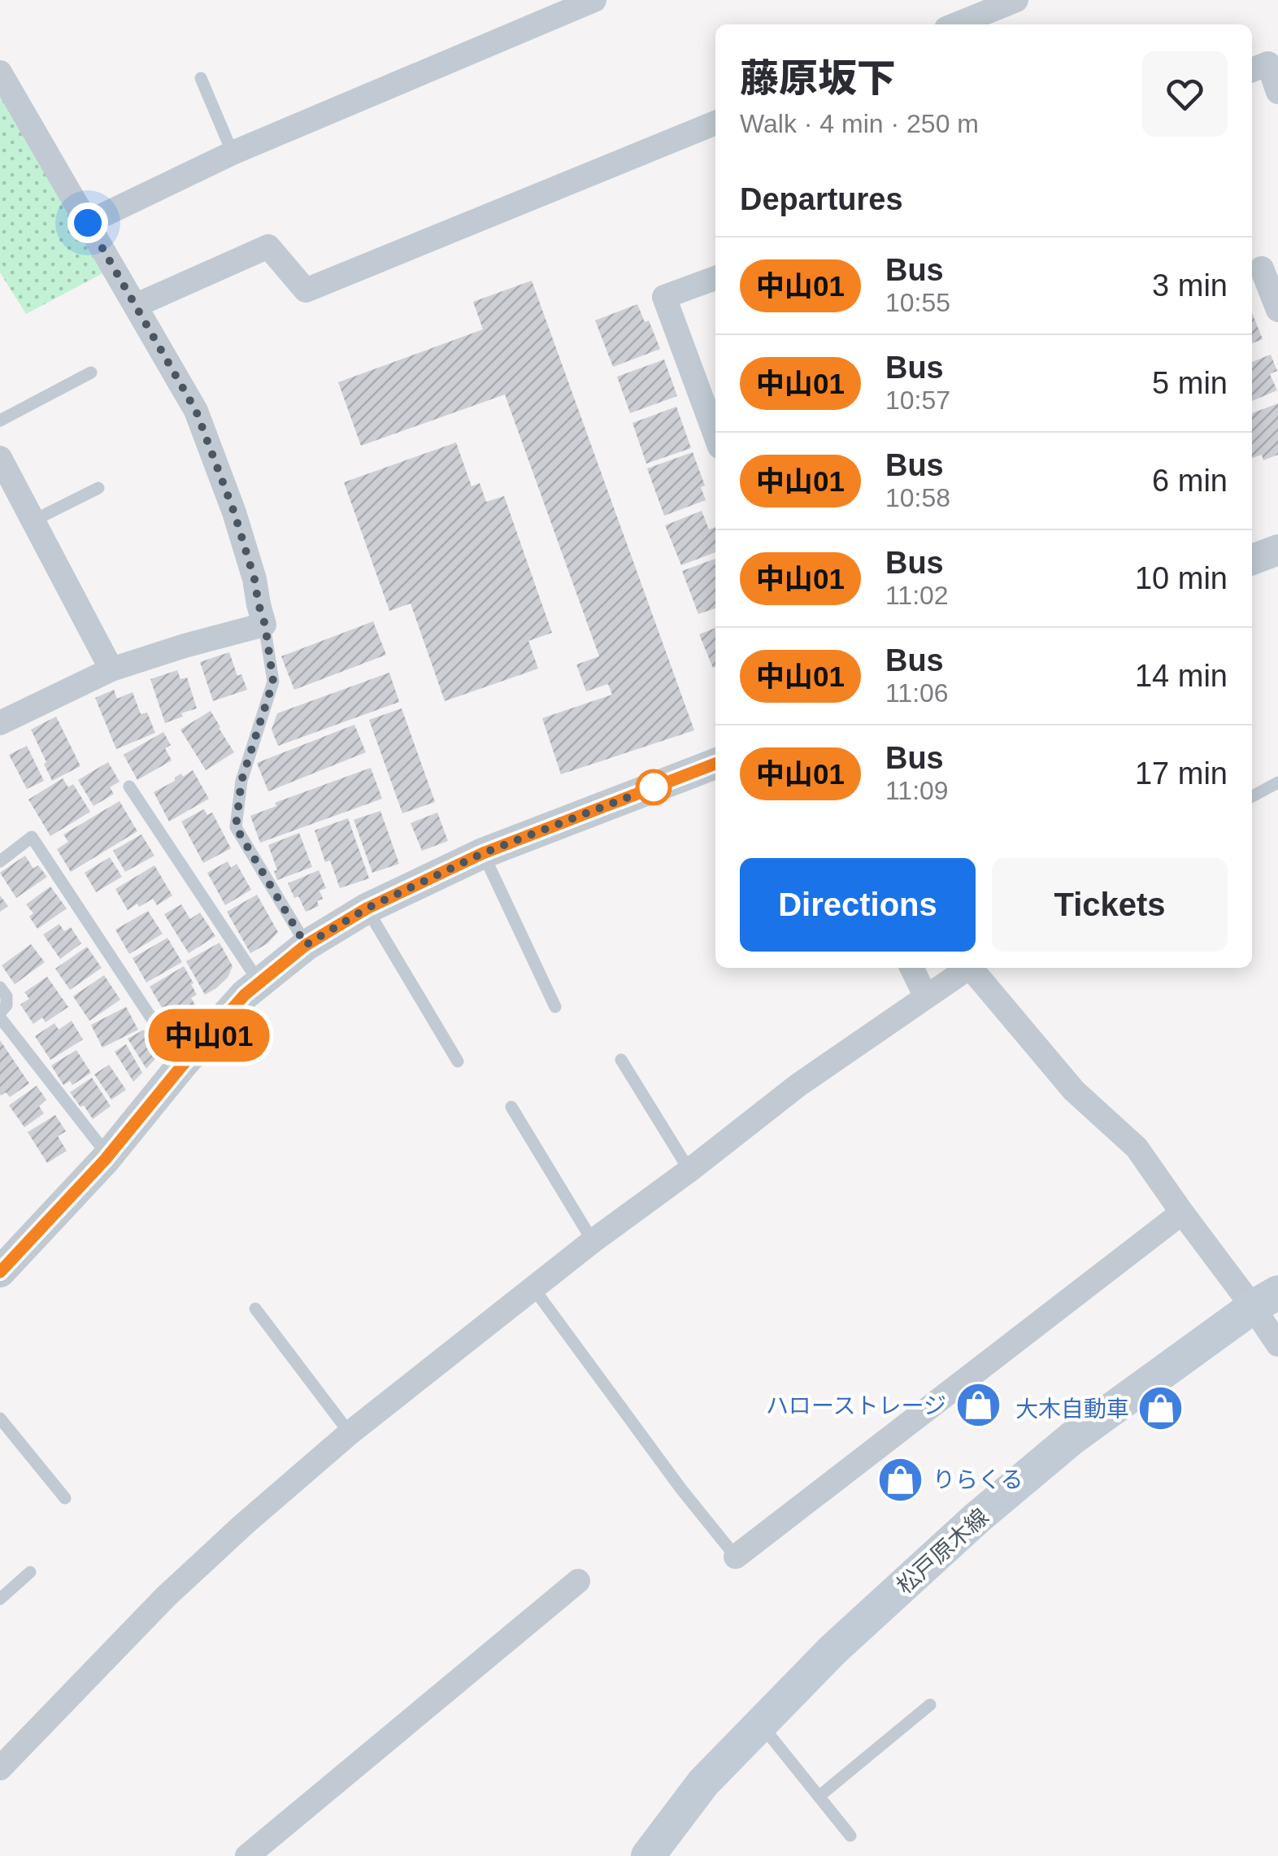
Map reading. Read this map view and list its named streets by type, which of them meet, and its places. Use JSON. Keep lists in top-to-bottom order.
{
  "streets": {
    "main road": ["松戸原木線"]
  },
  "places": {
    "shop": ["ハローストレージ", "大木自動車", "りらくる"]
  },
  "lines": ["bus line 中山01"],
  "page": {
    "on_map": "中山01",
    "heading": [
      ["藤原坂下", "Walk · 4 min · 250 m"],
      "Departures"
    ],
    "list": [
      {
        "mark": "中山01",
        "name": "Bus",
        "note": "10:55",
        "value": "3 min"
      },
      {
        "mark": "中山01",
        "name": "Bus",
        "note": "10:57",
        "value": "5 min"
      },
      {
        "mark": "中山01",
        "name": "Bus",
        "note": "10:58",
        "value": "6 min"
      },
      {
        "mark": "中山01",
        "name": "Bus",
        "note": "11:02",
        "value": "10 min"
      },
      {
        "mark": "中山01",
        "name": "Bus",
        "note": "11:06",
        "value": "14 min"
      },
      {
        "mark": "中山01",
        "name": "Bus",
        "note": "11:09",
        "value": "17 min"
      }
    ],
    "buttons": ["Directions", "Tickets"]
  }
}
